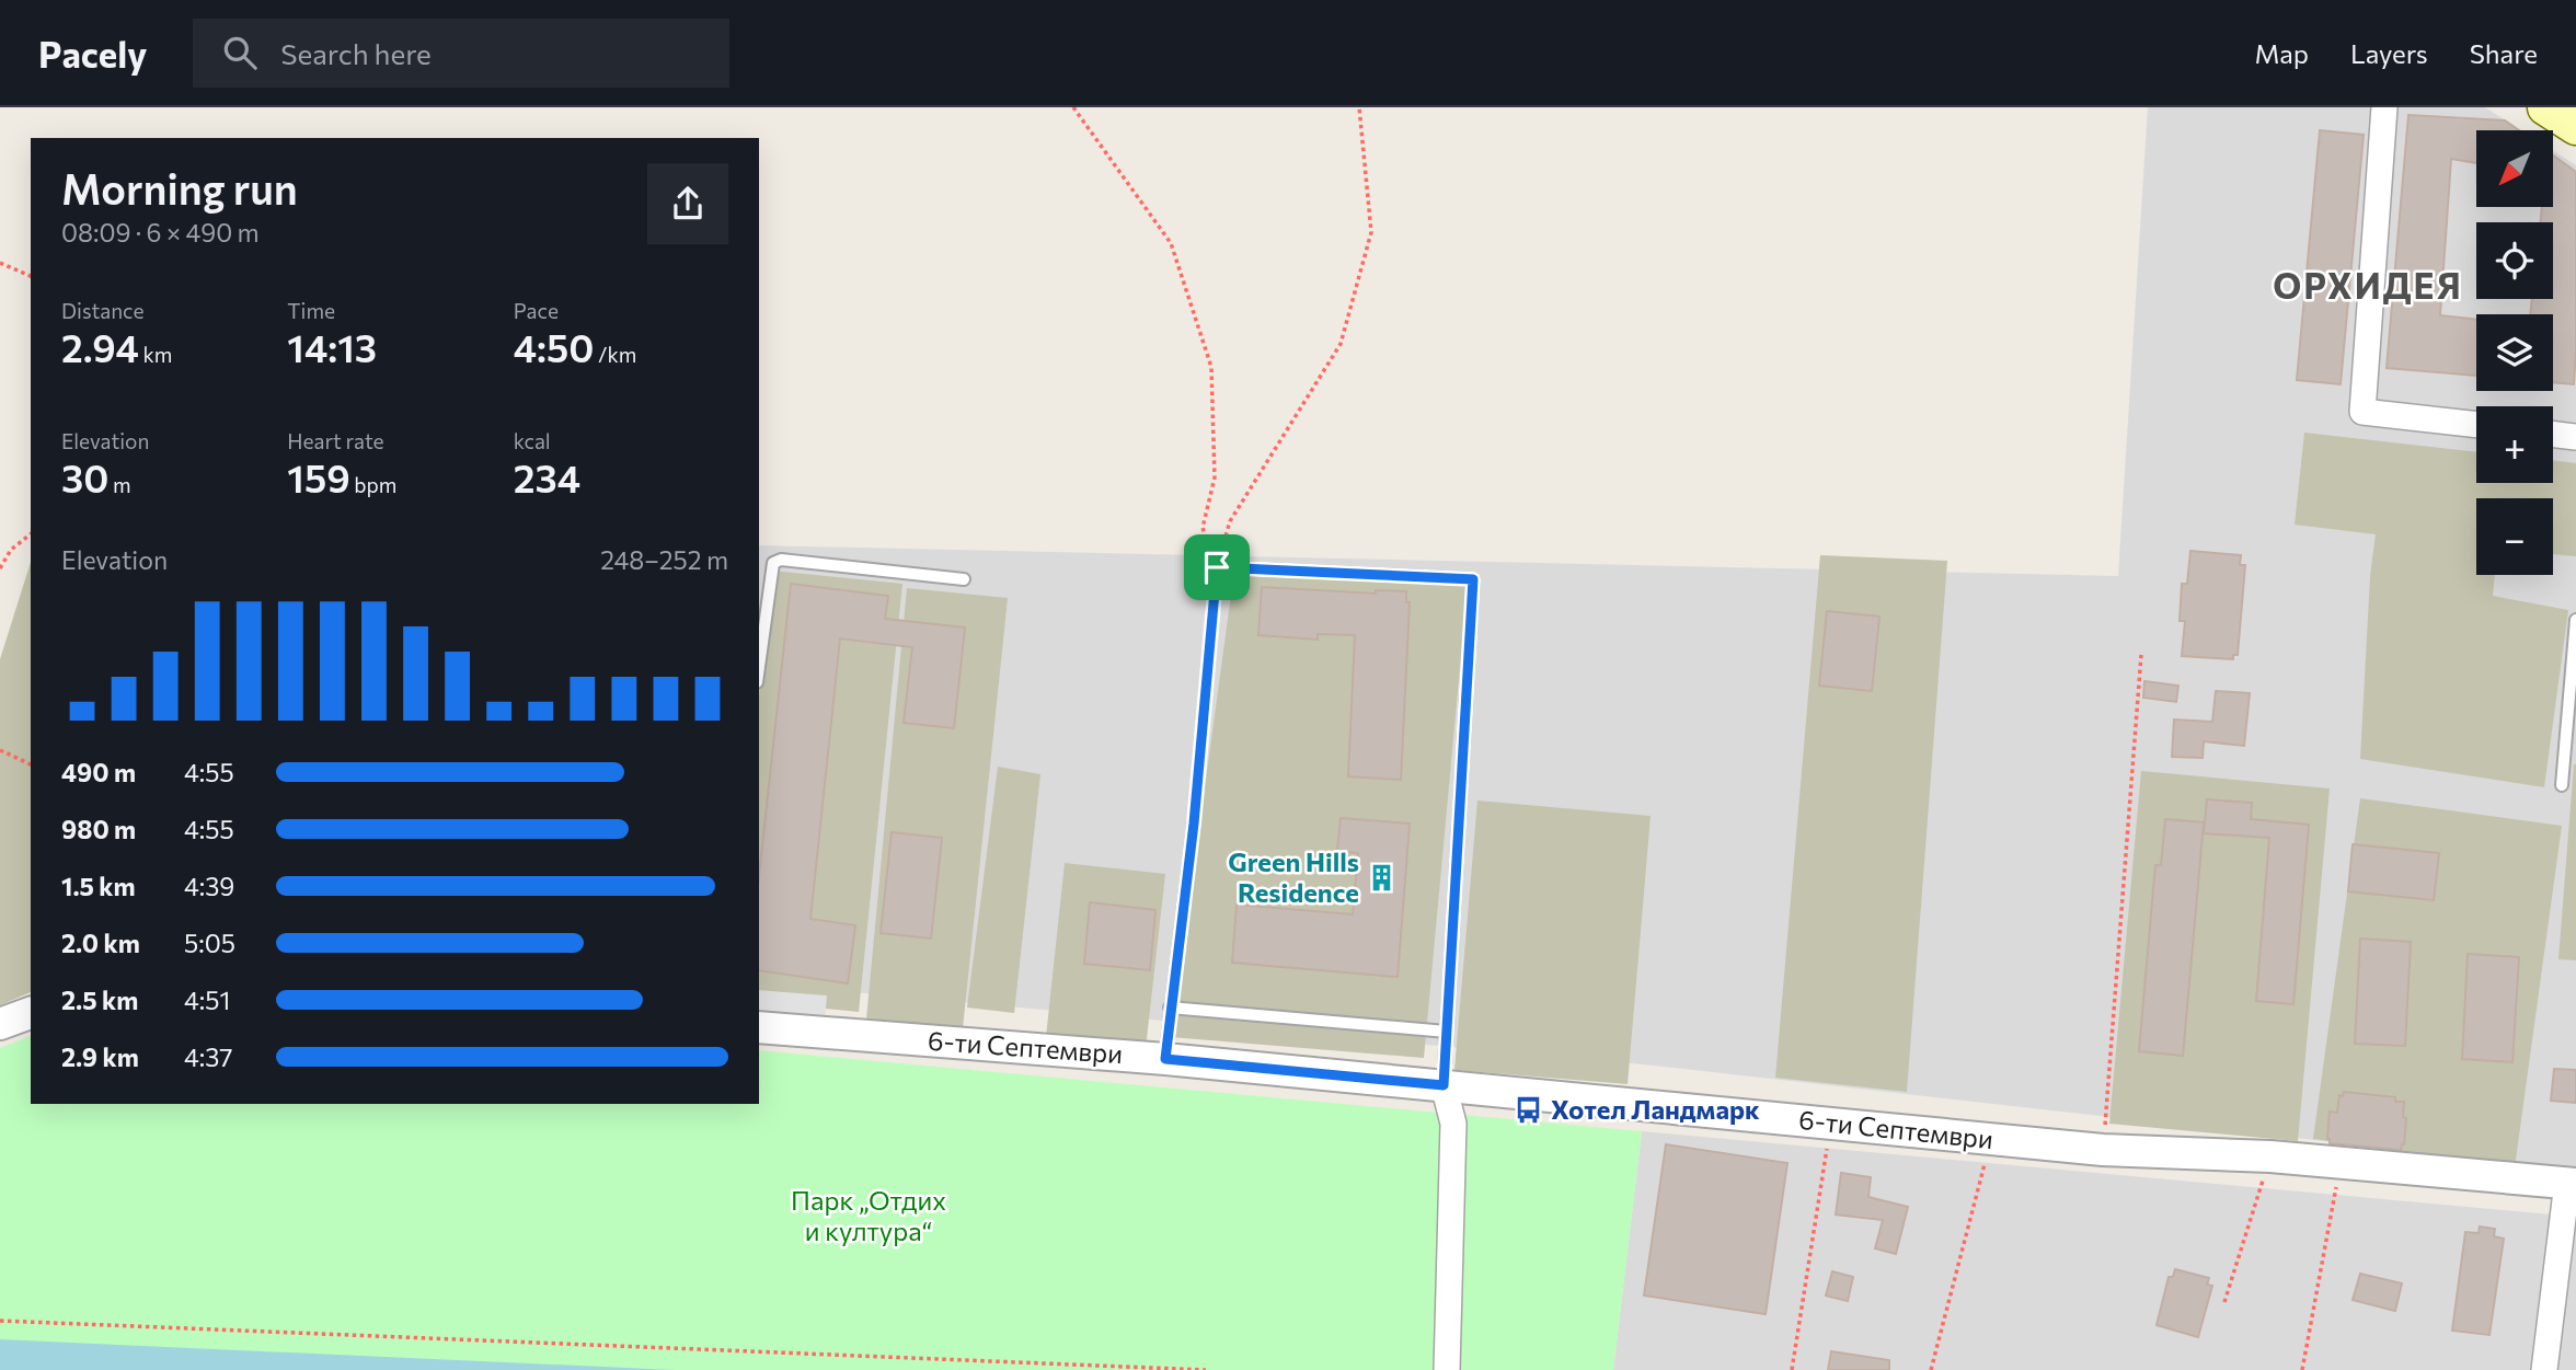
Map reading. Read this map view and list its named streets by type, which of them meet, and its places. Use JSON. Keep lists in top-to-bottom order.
{
  "streets": {
    "street": ["6-ти Септември"]
  },
  "districts": ["ОРХИДЕЯ"],
  "parks": ["Парк „Отдих и култура“"],
  "places": {
    "building": ["Green Hills Residence"],
    "bus stop": ["Хотел Ландмарк"]
  },
  "north": "bottom left",
  "page": {
    "header": "Pacely",
    "search": "Search here",
    "nav": ["Map", "Layers", "Share"],
    "map_buttons": ["+", "−"],
    "heading": ["Morning run", "08:09 · 6 × 490 m"],
    "stats": [
      ["Distance", "2.94 km"],
      ["Time", "14:13"],
      ["Pace", "4:50 /km"],
      ["Elevation", "30 m"],
      ["Heart rate", "159 bpm"],
      ["kcal", "234"]
    ],
    "chart": ["Elevation", "248–252 m"],
    "list": [
      {
        "name": "490 m",
        "note": "4:55"
      },
      {
        "name": "980 m",
        "note": "4:55"
      },
      {
        "name": "1.5 km",
        "note": "4:39"
      },
      {
        "name": "2.0 km",
        "note": "5:05"
      },
      {
        "name": "2.5 km",
        "note": "4:51"
      },
      {
        "name": "2.9 km",
        "note": "4:37"
      }
    ]
  }
}
